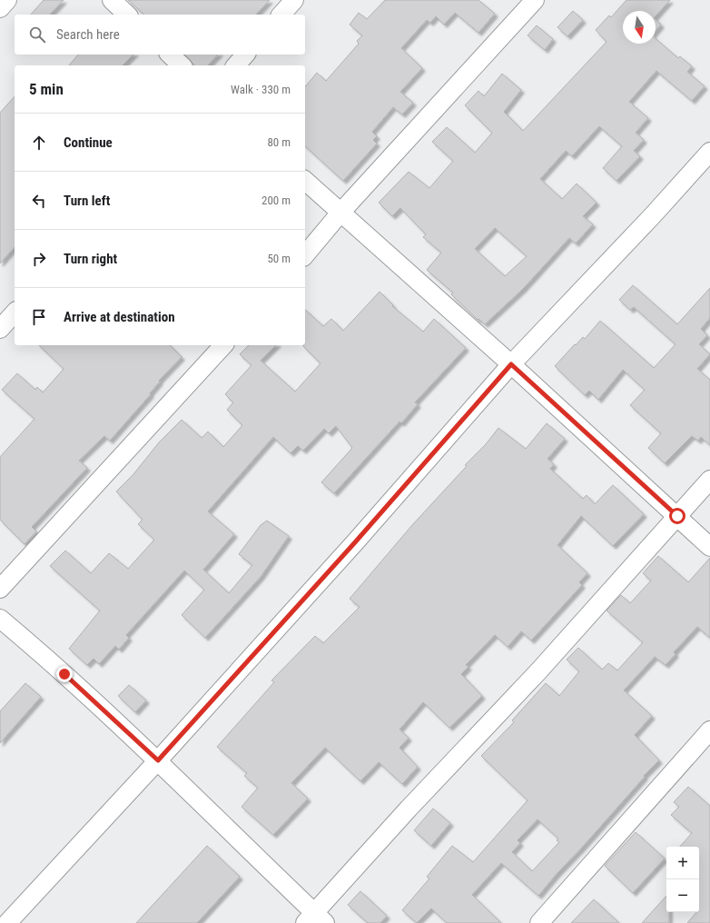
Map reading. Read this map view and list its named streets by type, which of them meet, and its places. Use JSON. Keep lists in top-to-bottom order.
{
  "north": "bottom",
  "page": {
    "search": "Search here",
    "heading": ["5 min", "Walk · 330 m"],
    "list": [
      ["Continue", "80 m"],
      ["Turn left", "200 m"],
      ["Turn right", "50 m"],
      "Arrive at destination"
    ],
    "map_buttons": ["+", "−"]
  }
}
